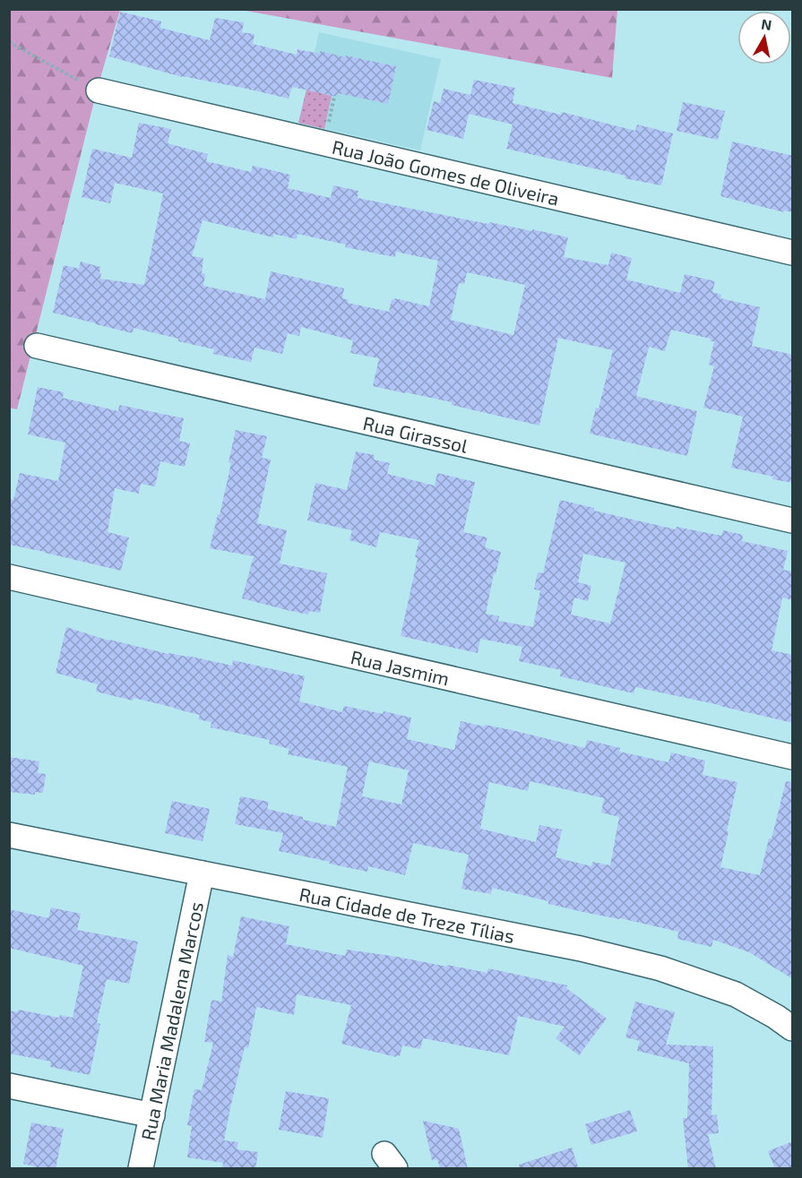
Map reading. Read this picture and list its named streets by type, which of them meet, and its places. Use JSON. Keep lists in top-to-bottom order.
{
  "streets": {
    "street": [
      "Rua João Gomes de Oliveira",
      "Rua Girassol",
      "Rua Jasmim",
      "Rua Cidade de Treze Tílias",
      "Rua Maria Madalena Marcos"
    ]
  },
  "crossings": [
    ["Rua Cidade de Treze Tílias", "Rua Maria Madalena Marcos"]
  ],
  "north": "top"
}
